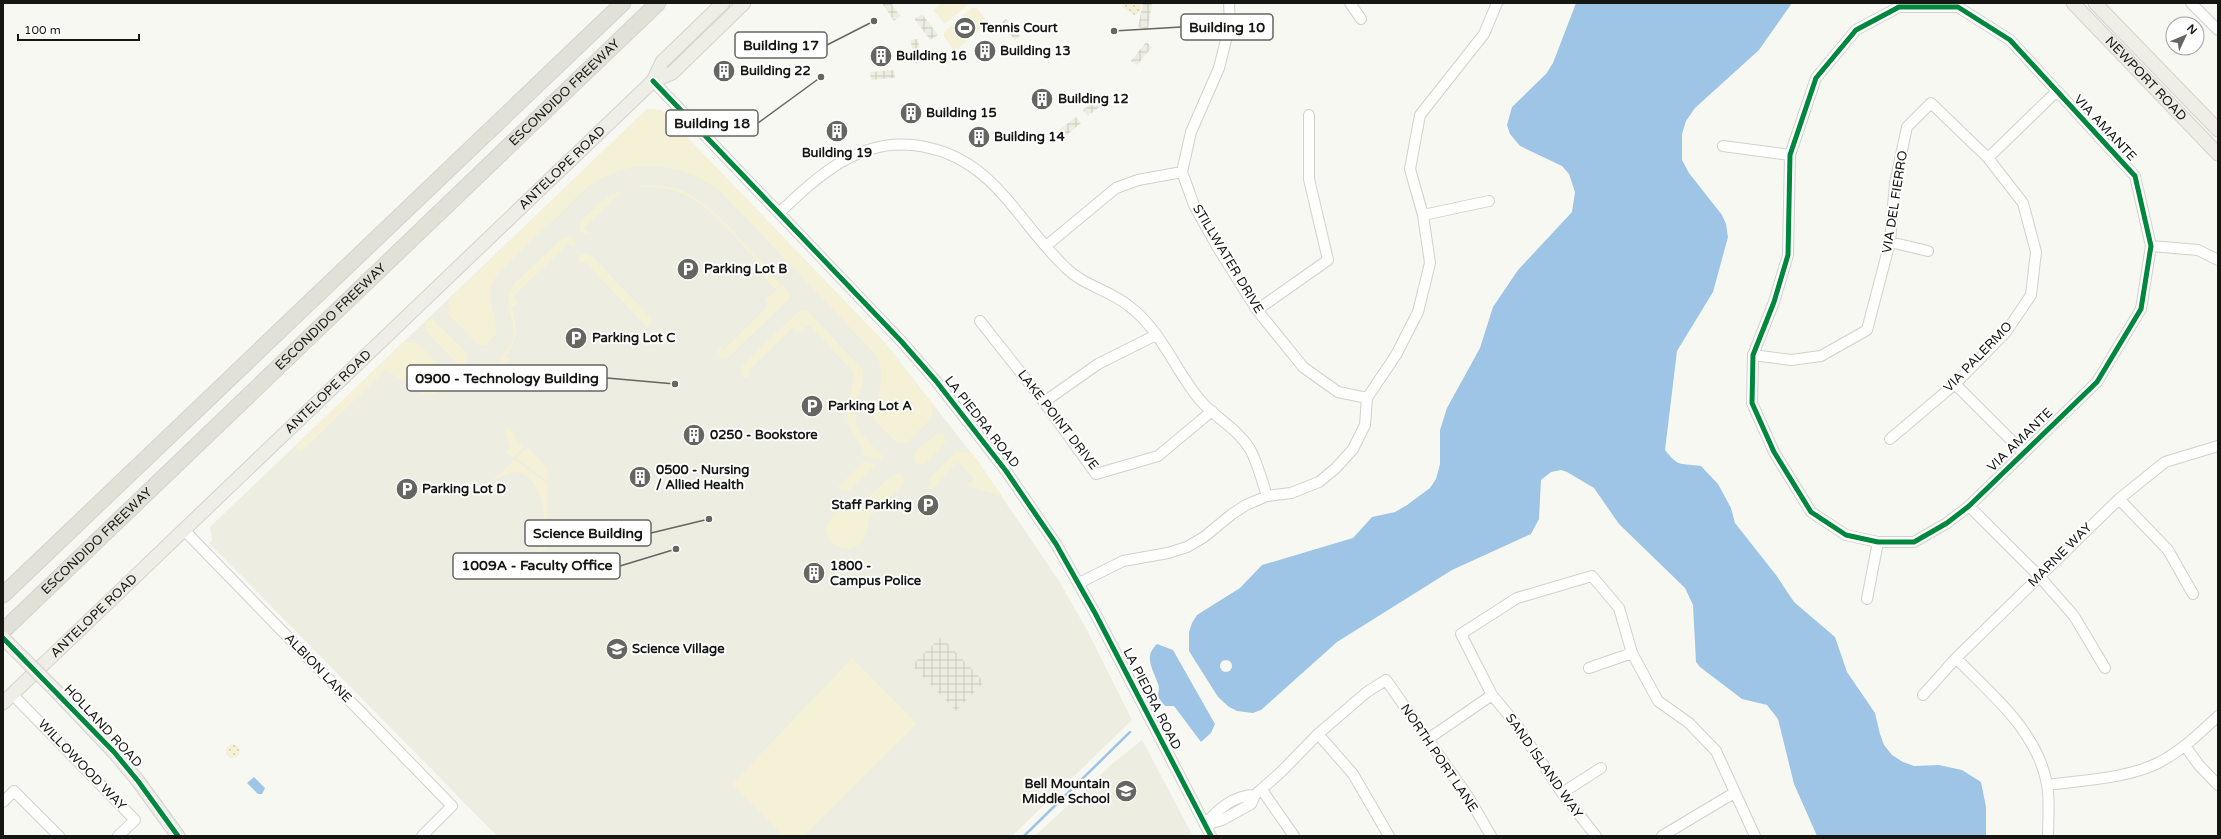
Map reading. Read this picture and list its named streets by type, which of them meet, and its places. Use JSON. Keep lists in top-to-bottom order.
{
  "streets": {
    "highway": ["ESCONDIDO FREEWAY"],
    "main road": ["NEWPORT ROAD", "ANTELOPE ROAD", "HOLLAND ROAD"],
    "street": [
      "VIA AMANTE",
      "VIA DEL FIERRO",
      "STILLWATER DRIVE",
      "VIA PALERMO",
      "LAKE POINT DRIVE",
      "LA PIEDRA ROAD",
      "MARNE WAY",
      "ALBION LANE",
      "NORTH PORT LANE",
      "WILLOWOOD WAY",
      "SAND ISLAND WAY"
    ]
  },
  "crossings": [
    ["VIA AMANTE", "VIA DEL FIERRO"],
    ["ANTELOPE ROAD", "LA PIEDRA ROAD"],
    ["ANTELOPE ROAD", "ALBION LANE"],
    ["ANTELOPE ROAD", "WILLOWOOD WAY"],
    ["VIA DEL FIERRO", "VIA PALERMO"]
  ],
  "places": {
    "other": [
      "Building 17",
      "Building 10",
      "Building 18",
      "0900 - Technology Building",
      "Science Building",
      "1009A - Faculty Office"
    ],
    "sports": ["Tennis Court"],
    "building": [
      "Building 13",
      "Building 16",
      "Building 22",
      "Building 12",
      "Building 15",
      "Building 19",
      "Building 14",
      "0250 - Bookstore",
      "0500 - Nursing / Allied Health",
      "1800 - Campus Police"
    ],
    "parking": [
      "Parking Lot B",
      "Parking Lot C",
      "Parking Lot A",
      "Parking Lot D",
      "Staff Parking"
    ],
    "school or university": ["Science Village", "Bell Mountain Middle School"]
  },
  "scale_bar": "100 m",
  "north": "top right"
}
